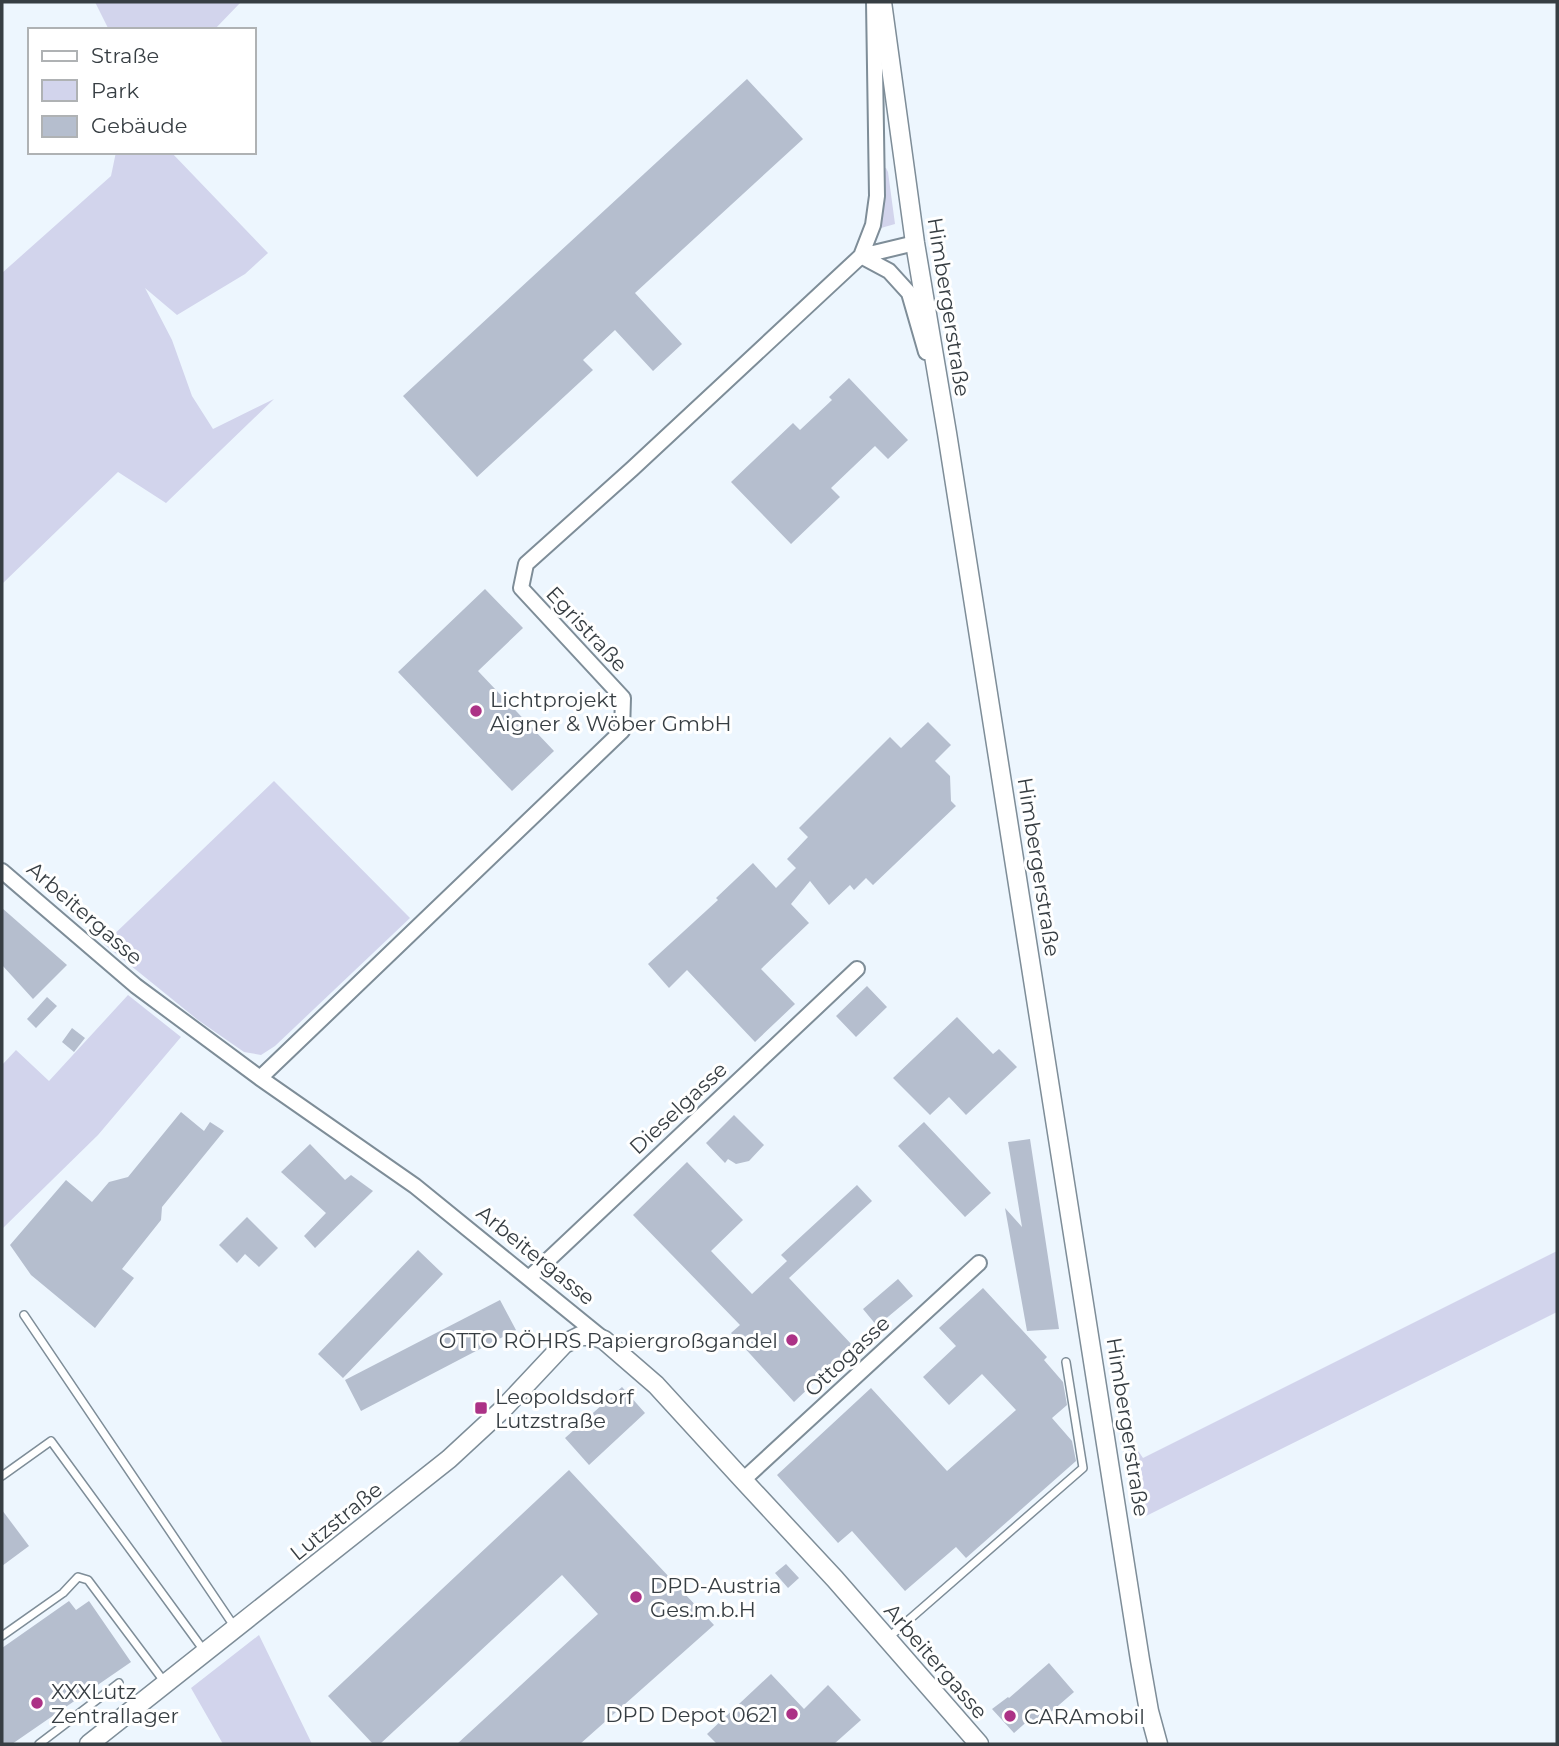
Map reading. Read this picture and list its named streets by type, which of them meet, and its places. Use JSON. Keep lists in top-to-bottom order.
{
  "streets": {
    "street": [
      "Himbergerstraße",
      "Egristraße",
      "Arbeitergasse",
      "Dieselgasse",
      "Ottogasse",
      "Lutzstraße"
    ]
  },
  "crossings": [
    ["Himbergerstraße", "Egristraße"],
    ["Egristraße", "Arbeitergasse"],
    ["Arbeitergasse", "Dieselgasse"],
    ["Arbeitergasse", "Ottogasse"],
    ["Arbeitergasse", "Lutzstraße"]
  ],
  "places": {
    "other": [
      "Lichtprojekt Aigner & Wöber GmbH",
      "OTTO RÖHRS Papiergroßgandel",
      "DPD-Austria Ges.m.b.H",
      "XXXLutz Zentrallager",
      "DPD Depot 0621",
      "CARAmobil"
    ],
    "transit": ["Leopoldsdorf Lutzstraße"]
  },
  "legend": ["Straße", "Park", "Gebäude"]
}
